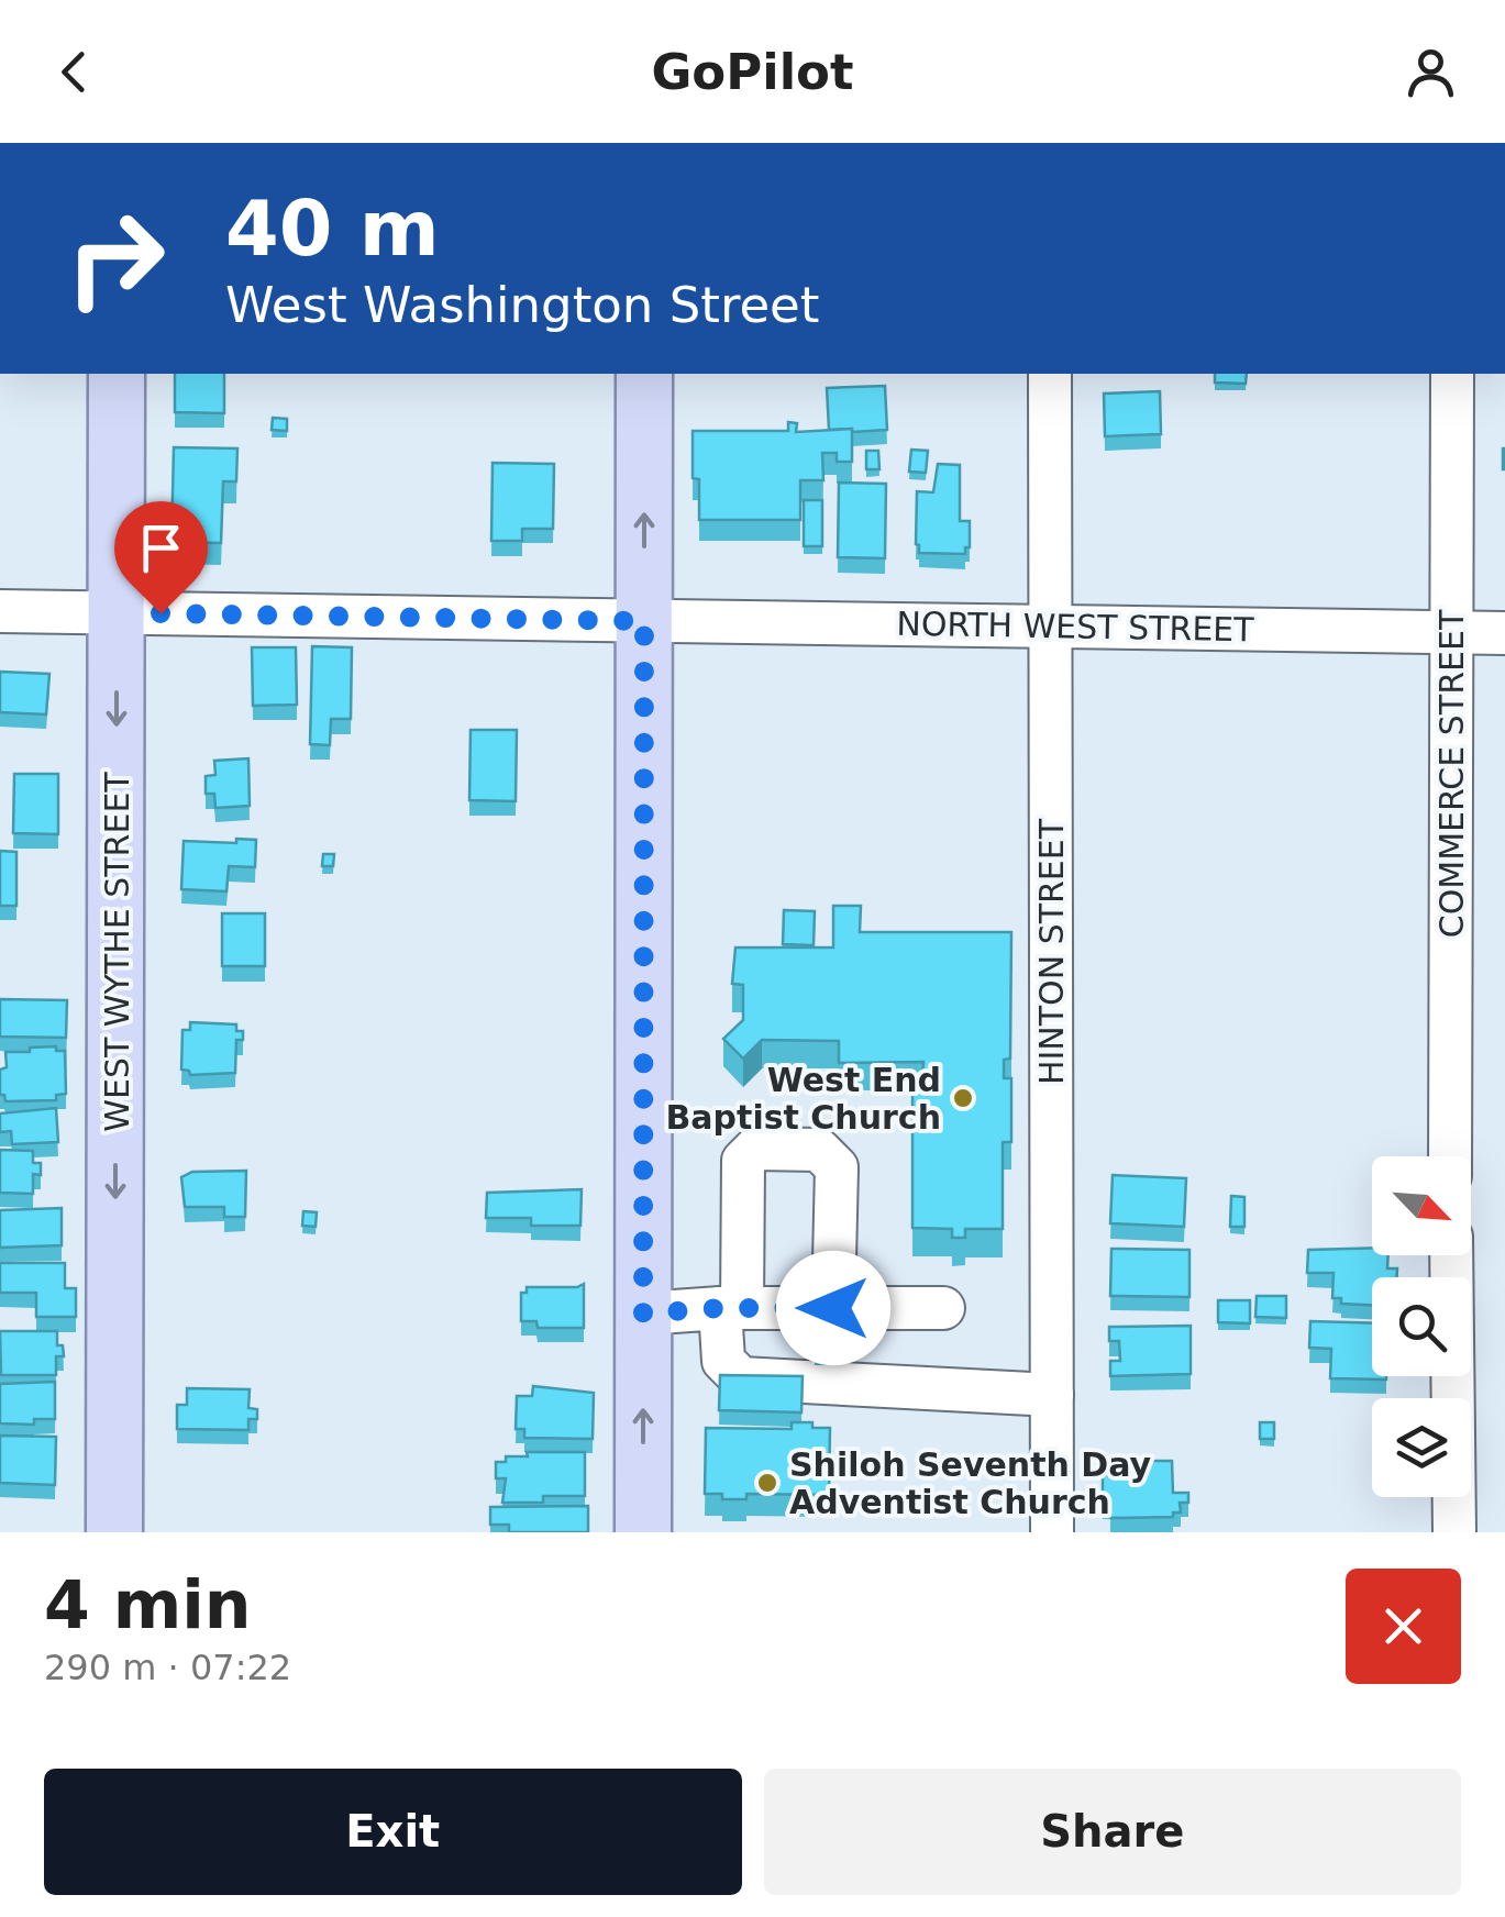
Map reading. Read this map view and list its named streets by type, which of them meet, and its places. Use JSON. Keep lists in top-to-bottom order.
{
  "streets": {
    "main road": ["WEST WYTHE STREET"],
    "street": ["NORTH WEST STREET", "COMMERCE STREET", "HINTON STREET"]
  },
  "crossings": [
    ["NORTH WEST STREET", "COMMERCE STREET"],
    ["NORTH WEST STREET", "WEST WYTHE STREET"],
    ["NORTH WEST STREET", "HINTON STREET"]
  ],
  "one_way": ["WEST WYTHE STREET"],
  "places": ["West End Baptist Church", "Shiloh Seventh Day Adventist Church"],
  "north": "bottom right",
  "page": {
    "header": "GoPilot",
    "turn": ["40 m", "West Washington Street"],
    "heading": ["4 min", "290 m · 07:22"],
    "buttons": ["Exit", "Share"]
  }
}
